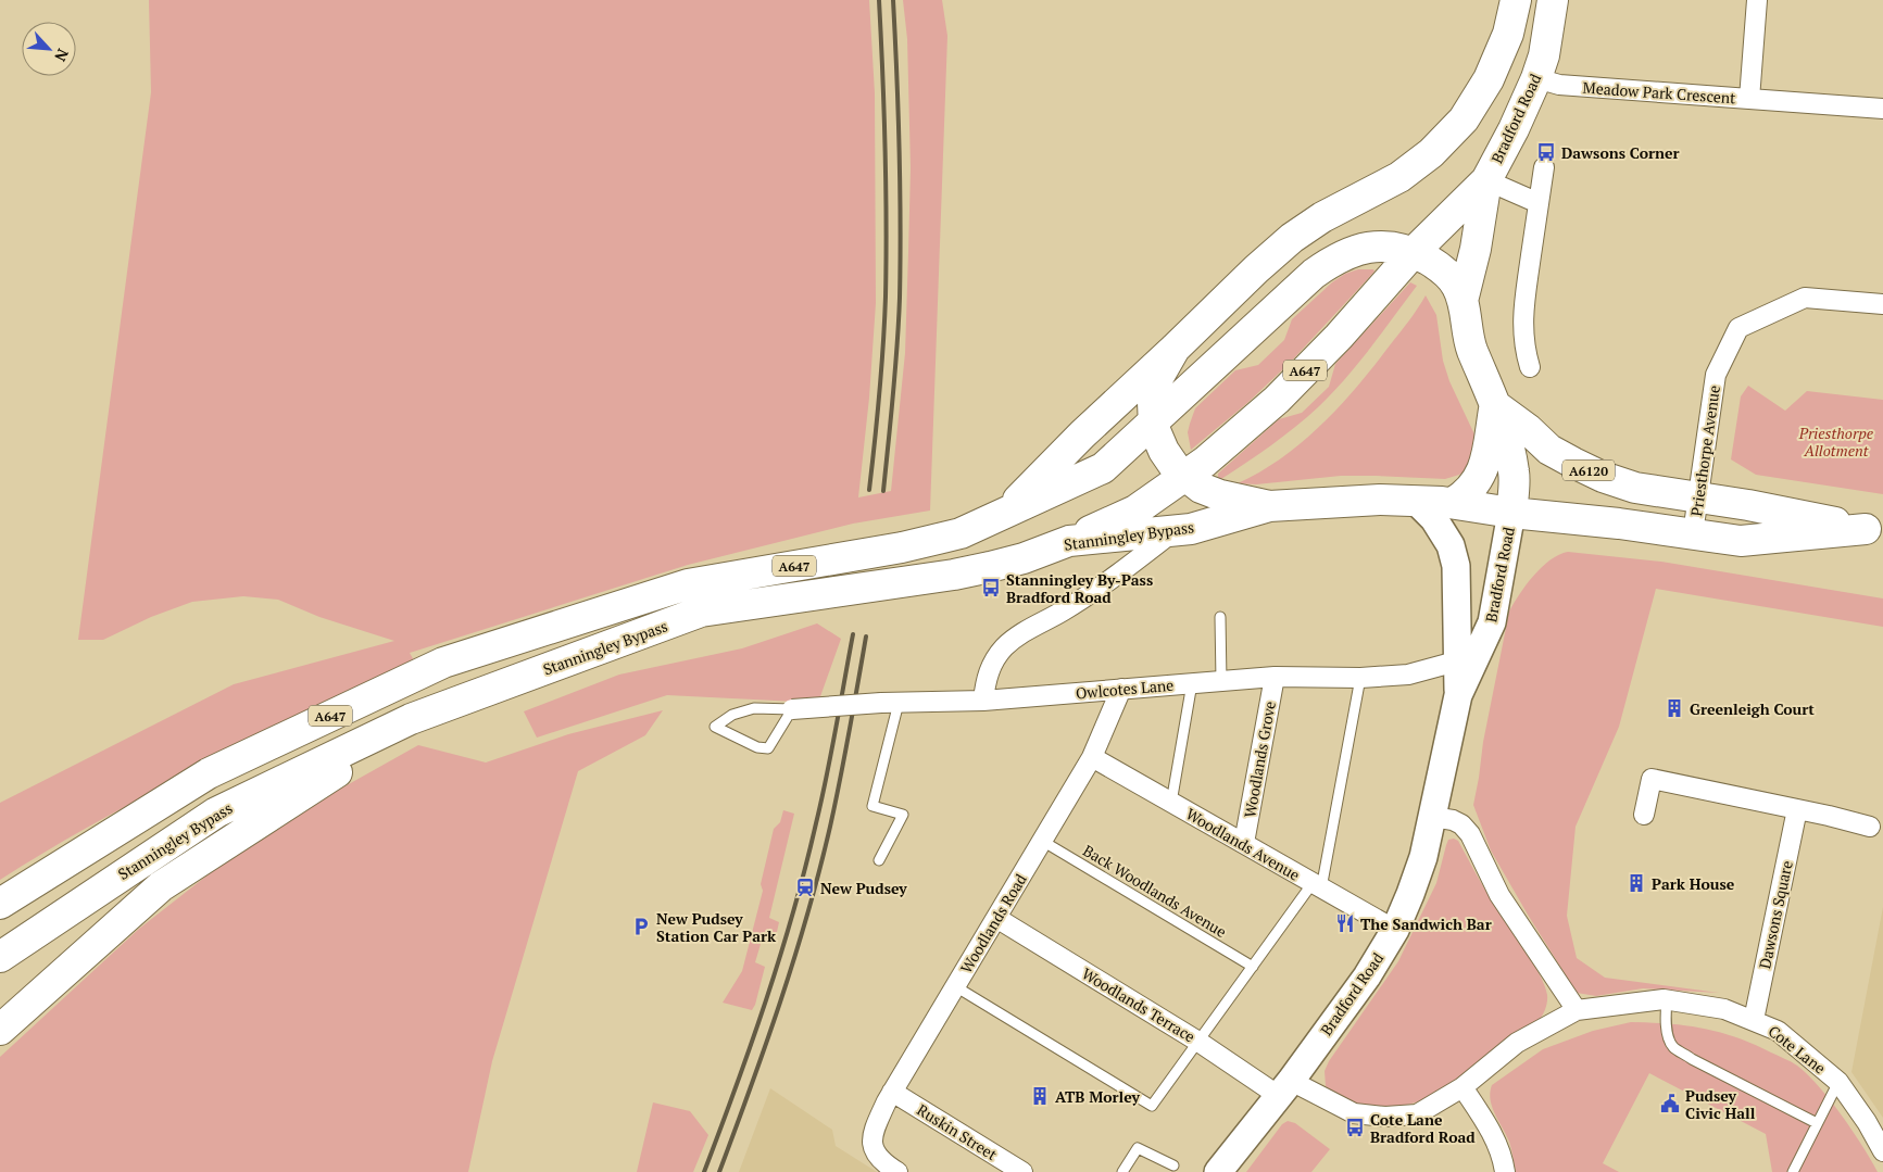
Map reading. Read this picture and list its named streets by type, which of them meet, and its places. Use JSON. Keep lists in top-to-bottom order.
{
  "streets": {
    "highway": [
      "Bradford Road",
      "A647",
      "A6120",
      "Stanningley Bypass"
    ],
    "street": [
      "Meadow Park Crescent",
      "Priesthorpe Avenue",
      "Owlcotes Lane",
      "Woodlands Grove",
      "Woodlands Avenue",
      "Dawsons Square",
      "Woodlands Road",
      "Woodlands Terrace",
      "Cote Lane",
      "Ruskin Street"
    ],
    "lane": ["Back Woodlands Avenue"]
  },
  "crossings": [
    ["Meadow Park Crescent", "Bradford Road"],
    ["Bradford Road", "A647"],
    ["Bradford Road", "A6120"],
    ["Bradford Road", "Owlcotes Lane"],
    ["Bradford Road", "Woodlands Avenue"],
    ["Bradford Road", "Woodlands Terrace"],
    ["Bradford Road", "Cote Lane"],
    ["A647", "Stanningley Bypass"],
    ["Priesthorpe Avenue", "A6120"],
    ["Owlcotes Lane", "Woodlands Grove"],
    ["Owlcotes Lane", "Woodlands Road"],
    ["Woodlands Grove", "Woodlands Avenue"],
    ["Woodlands Avenue", "Woodlands Road"],
    ["Back Woodlands Avenue", "Woodlands Road"],
    ["Dawsons Square", "Cote Lane"],
    ["Woodlands Road", "Woodlands Terrace"],
    ["Woodlands Road", "Ruskin Street"],
    ["Woodlands Terrace", "Cote Lane"]
  ],
  "parks": ["Priesthorpe Allotment"],
  "places": {
    "bus stop": ["Dawsons Corner", "Stanningley By-Pass Bradford Road", "Cote Lane Bradford Road"],
    "building": ["Greenleigh Court", "Park House", "ATB Morley"],
    "station": ["New Pudsey"],
    "restaurant": ["The Sandwich Bar"],
    "parking": ["New Pudsey Station Car Park"],
    "public building": ["Pudsey Civic Hall"]
  },
  "north": "bottom right"
}
